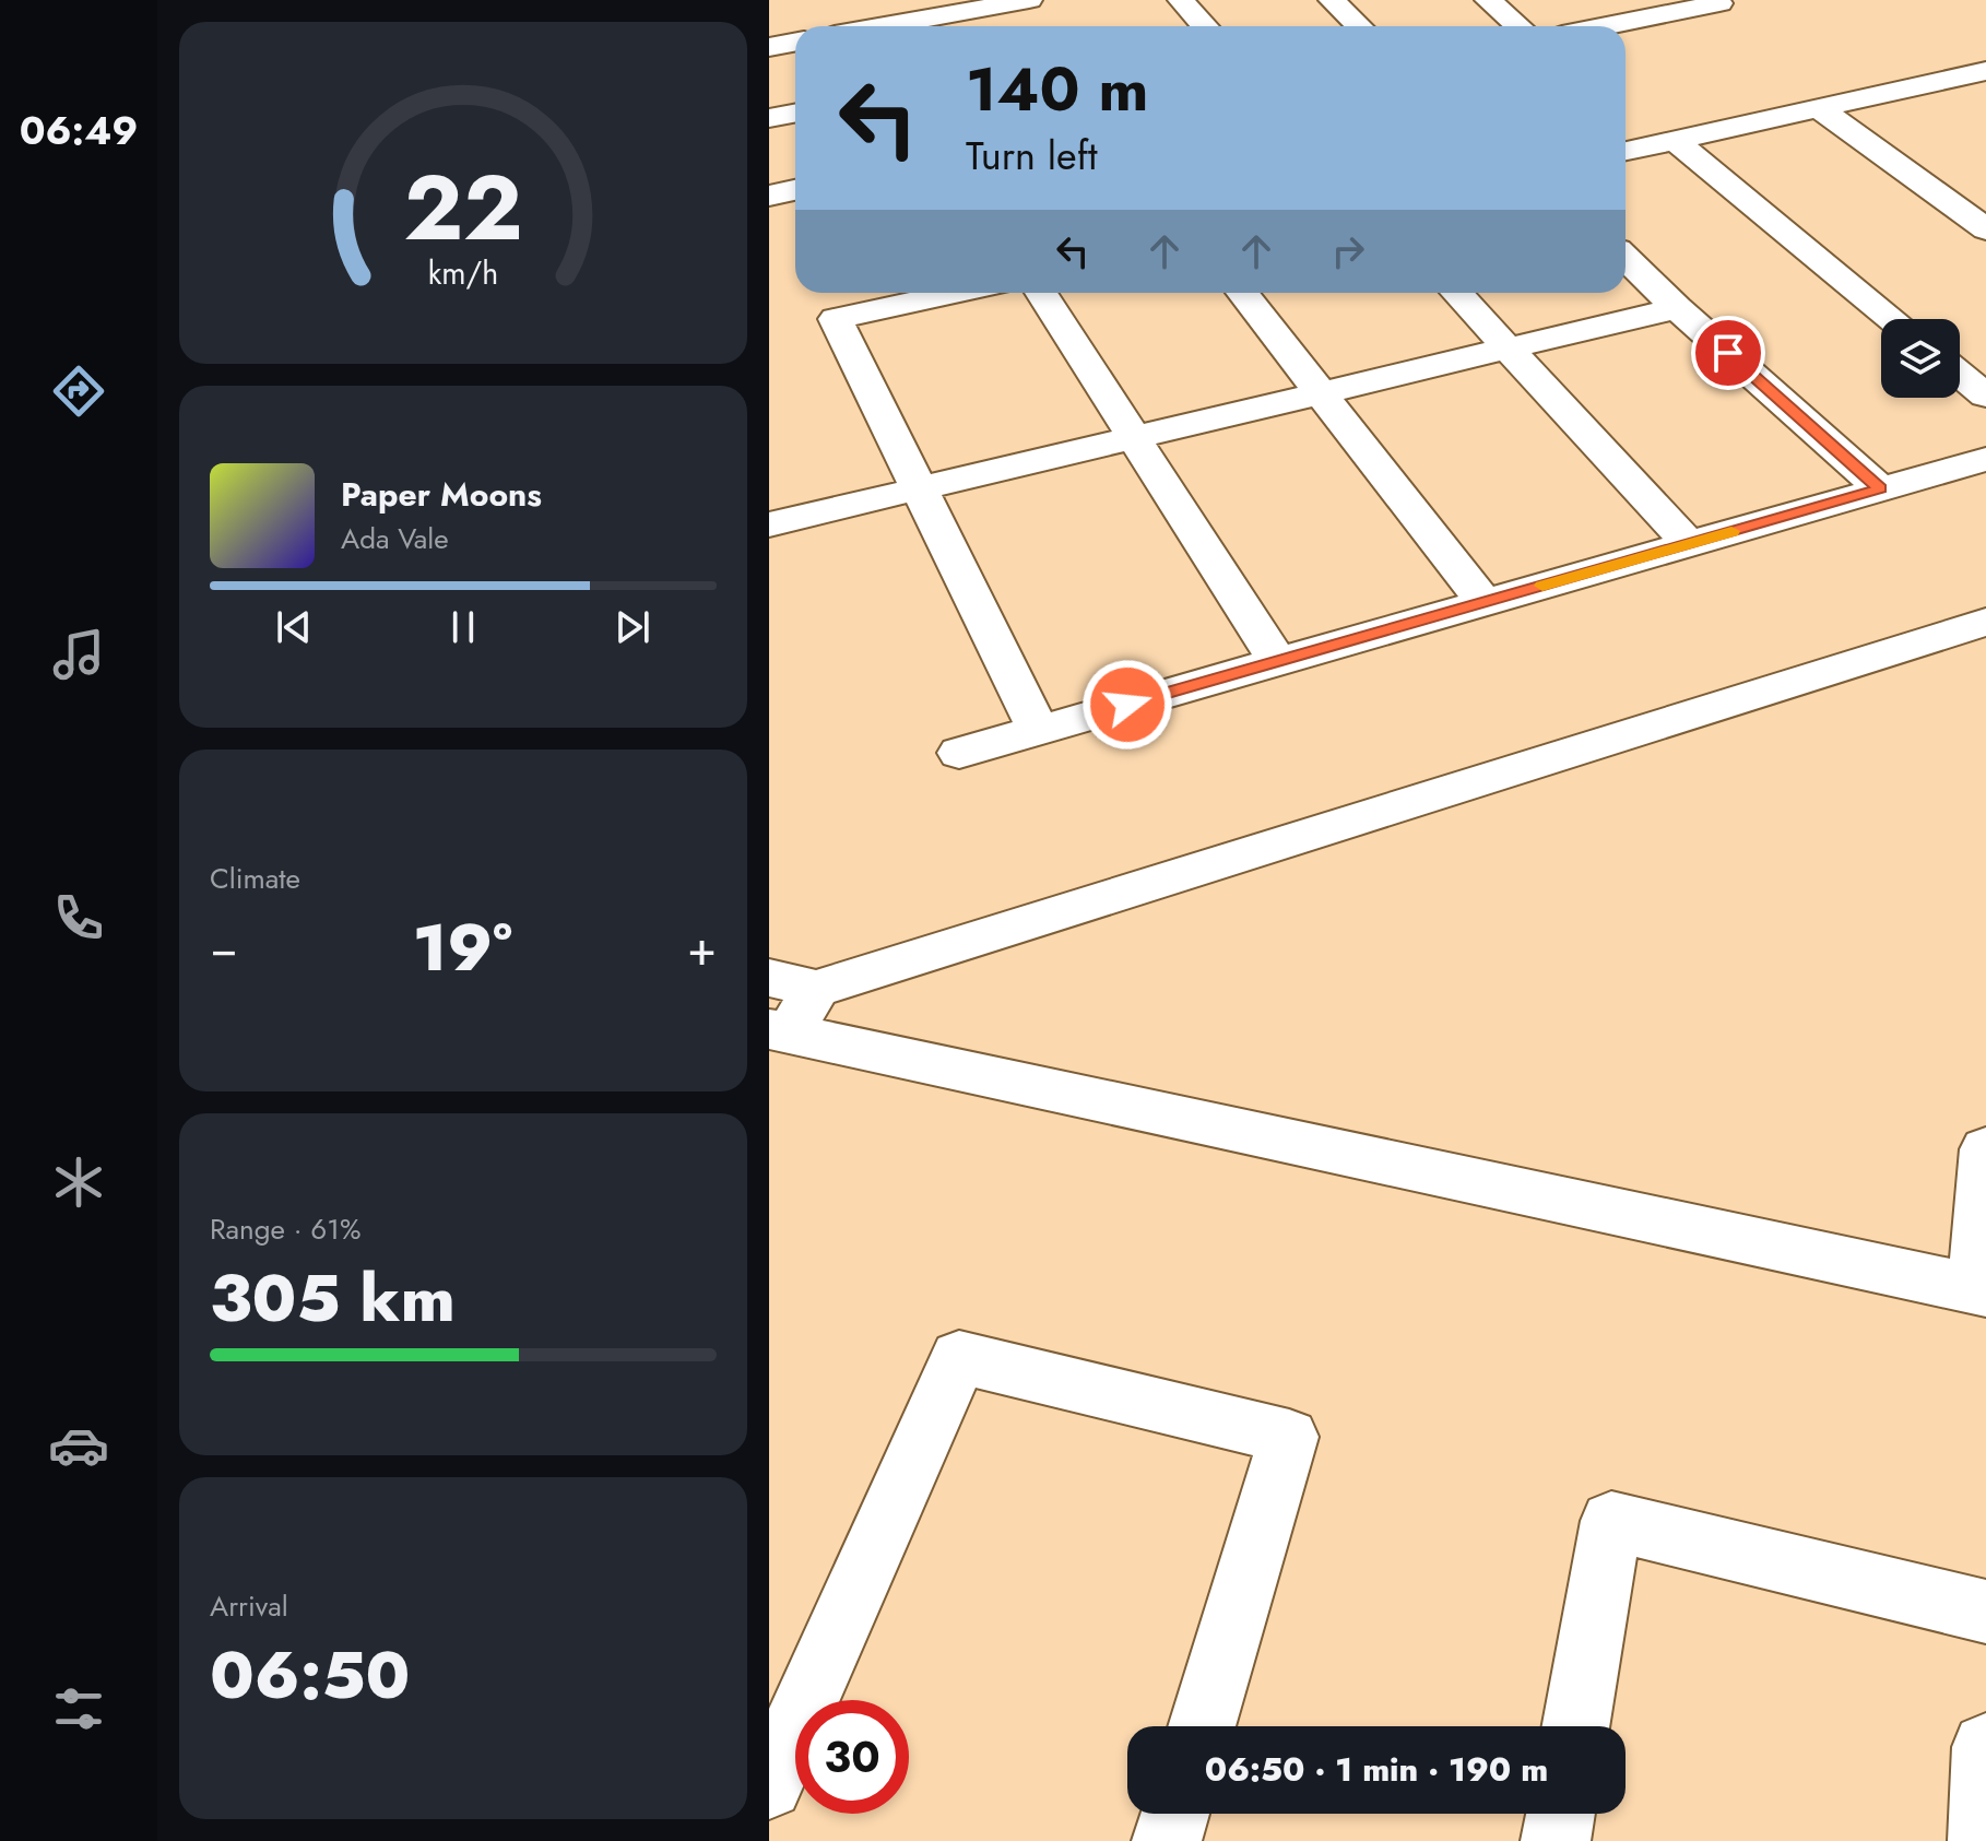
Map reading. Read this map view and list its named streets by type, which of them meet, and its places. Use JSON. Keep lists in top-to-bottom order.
{
  "page": {
    "tabs": "06:49",
    "turn": ["140 m", "Turn left"],
    "song": ["Paper Moons", "Ada Vale"],
    "tile": [
      "Climate",
      ["Range · 61%", "305 km"],
      ["Arrival", "06:50"]
    ],
    "heat": ["−", "19°", "+"],
    "limit": "30",
    "trip": "06:50 · 1 min · 190 m",
    "gauge": ["22", "km/h"]
  }
}
